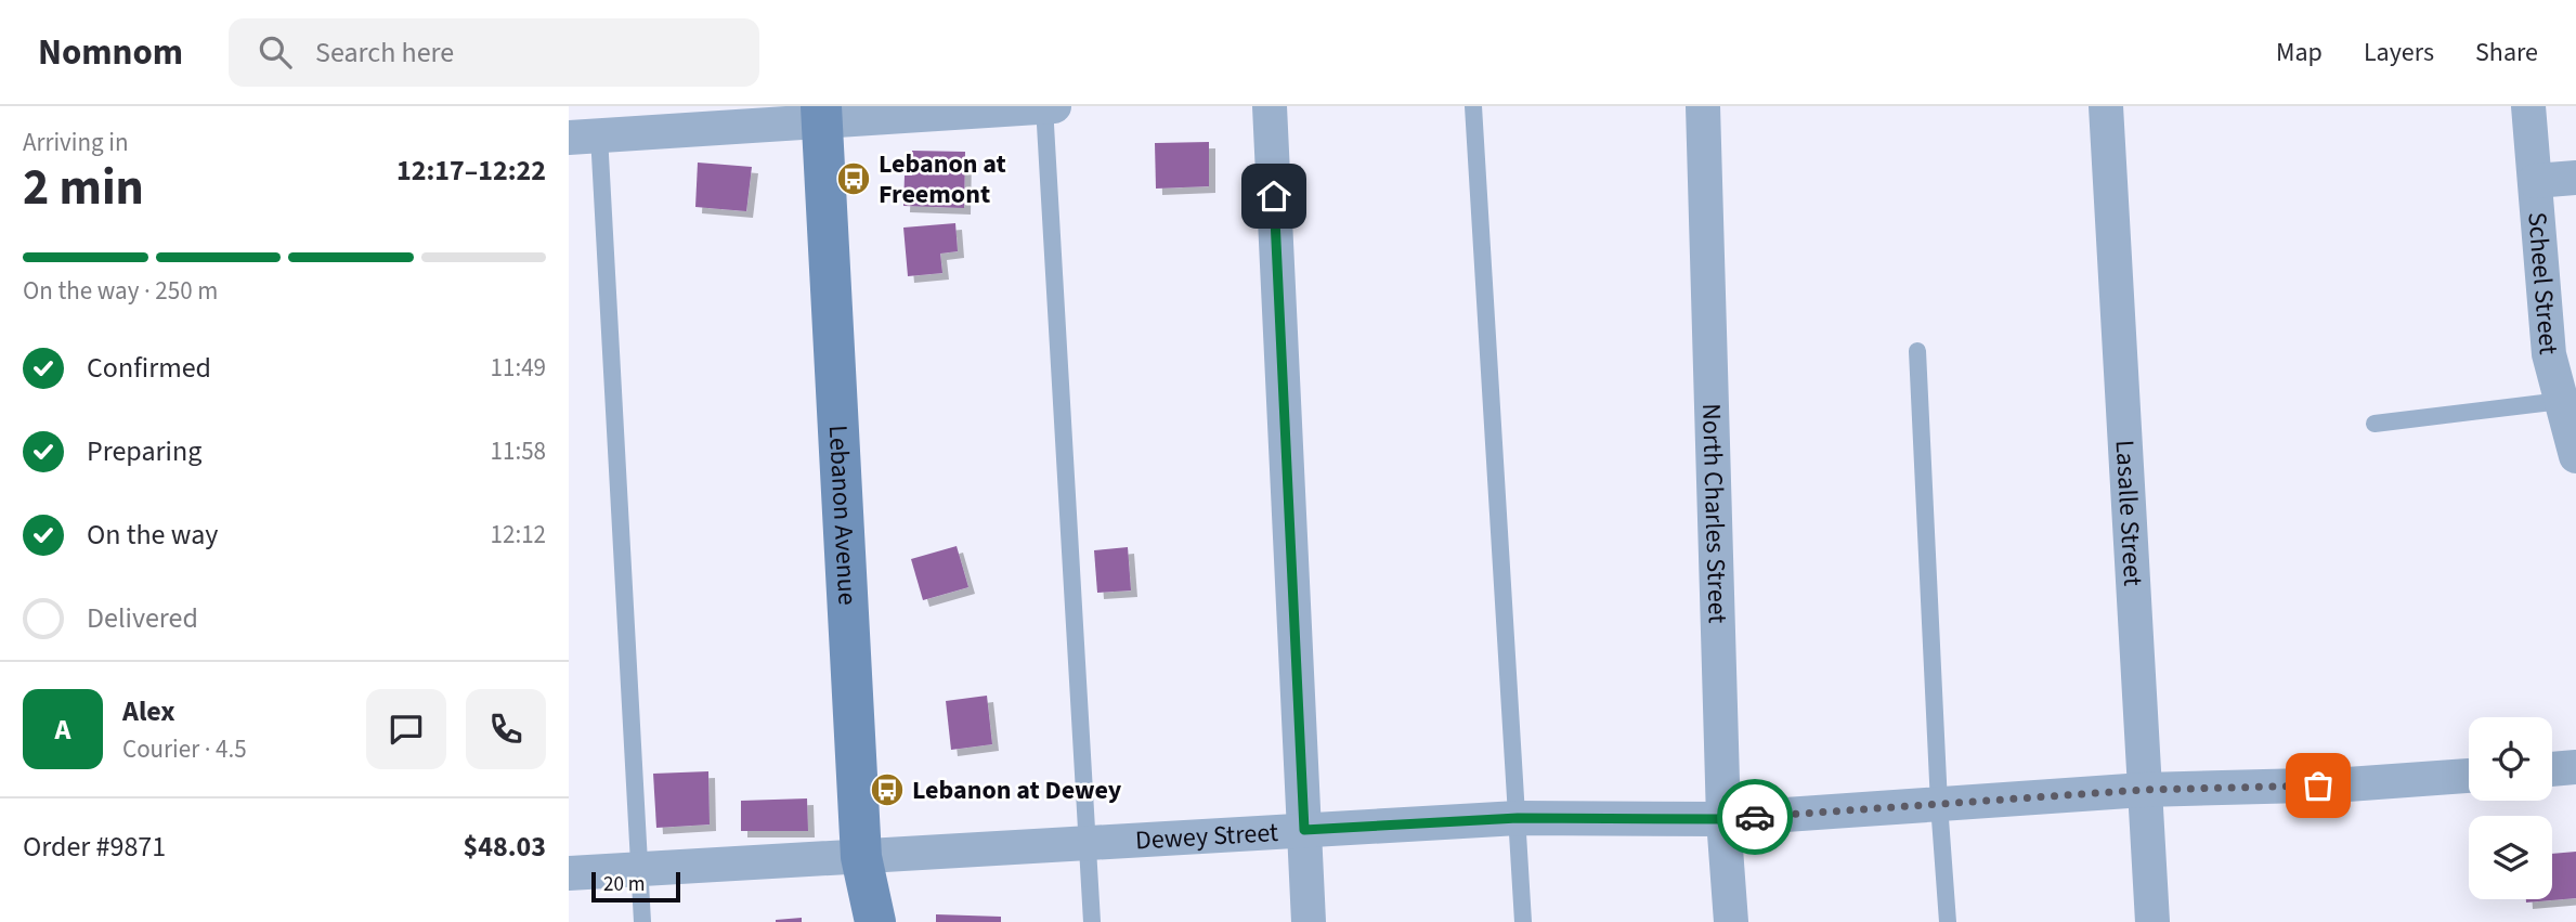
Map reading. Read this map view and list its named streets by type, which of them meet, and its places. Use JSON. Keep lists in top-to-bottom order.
{
  "streets": {
    "main road": ["Lebanon Avenue"],
    "street": [
      "Scheel Street",
      "North Charles Street",
      "Lasalle Street",
      "Dewey Street"
    ]
  },
  "crossings": [
    ["Lebanon Avenue", "Dewey Street"],
    ["North Charles Street", "Dewey Street"],
    ["Lasalle Street", "Dewey Street"]
  ],
  "places": {
    "bus stop": ["Lebanon at Freemont", "Lebanon at Dewey"]
  },
  "scale_bar": "20 m",
  "page": {
    "header": "Nomnom",
    "search": "Search here",
    "nav": ["Map", "Layers", "Share"],
    "heading": ["2 min", "Arriving in", "12:17–12:22"],
    "panel": [
      "Alex",
      "Courier · 4.5",
      "Order #9871",
      "$48.03"
    ],
    "bar": "On the way · 250 m",
    "list": [
      ["Confirmed", "11:49"],
      ["Preparing", "11:58"],
      ["On the way", "12:12"],
      "Delivered"
    ],
    "round": "A",
    "scale": "20 m"
  }
}
